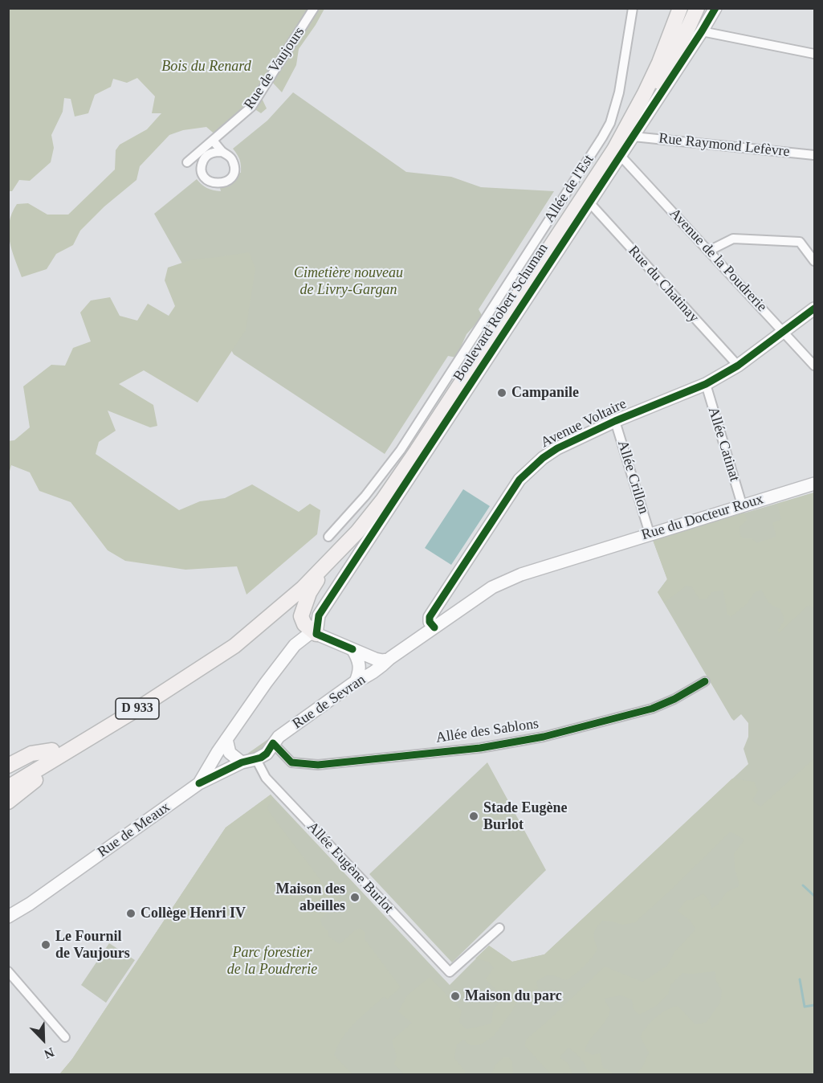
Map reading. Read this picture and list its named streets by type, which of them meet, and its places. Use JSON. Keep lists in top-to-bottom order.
{
  "streets": {
    "highway": ["D 933"],
    "main road": [
      "Boulevard Robert Schuman",
      "Avenue Voltaire",
      "Rue du Docteur Roux",
      "Rue de Sevran",
      "Rue de Meaux"
    ],
    "street": [
      "Rue de Vaujours",
      "Rue Raymond Lefèvre",
      "Allée de l'Est",
      "Avenue de la Poudrerie",
      "Rue du Chatinay",
      "Allée Catinat",
      "Allée Crillon",
      "Allée des Sablons",
      "Allée Eugène Burlot"
    ]
  },
  "crossings": [
    ["Rue Raymond Lefèvre", "Boulevard Robert Schuman"],
    ["Rue Raymond Lefèvre", "D 933"],
    ["Avenue de la Poudrerie", "Boulevard Robert Schuman"],
    ["Avenue de la Poudrerie", "Avenue Voltaire"],
    ["Rue du Chatinay", "Boulevard Robert Schuman"],
    ["Rue du Chatinay", "Avenue Voltaire"],
    ["Boulevard Robert Schuman", "D 933"],
    ["Avenue Voltaire", "Allée Catinat"],
    ["Avenue Voltaire", "Allée Crillon"],
    ["Avenue Voltaire", "Rue du Docteur Roux"],
    ["Avenue Voltaire", "Rue de Sevran"],
    ["Allée Catinat", "Rue du Docteur Roux"],
    ["Allée Crillon", "Rue du Docteur Roux"],
    ["Rue du Docteur Roux", "Rue de Sevran"],
    ["Rue de Sevran", "Allée des Sablons"],
    ["Rue de Sevran", "Rue de Meaux"],
    ["Rue de Sevran", "Allée Eugène Burlot"]
  ],
  "parks": ["Bois du Renard", "Cimetière nouveau de Livry-Gargan", "Parc forestier de la Poudrerie"],
  "places": [
    "Campanile",
    "Stade Eugène Burlot",
    "Maison des abeilles",
    "Collège Henri IV",
    "Le Fournil de Vaujours",
    "Maison du parc"
  ],
  "north": "bottom right"
}
